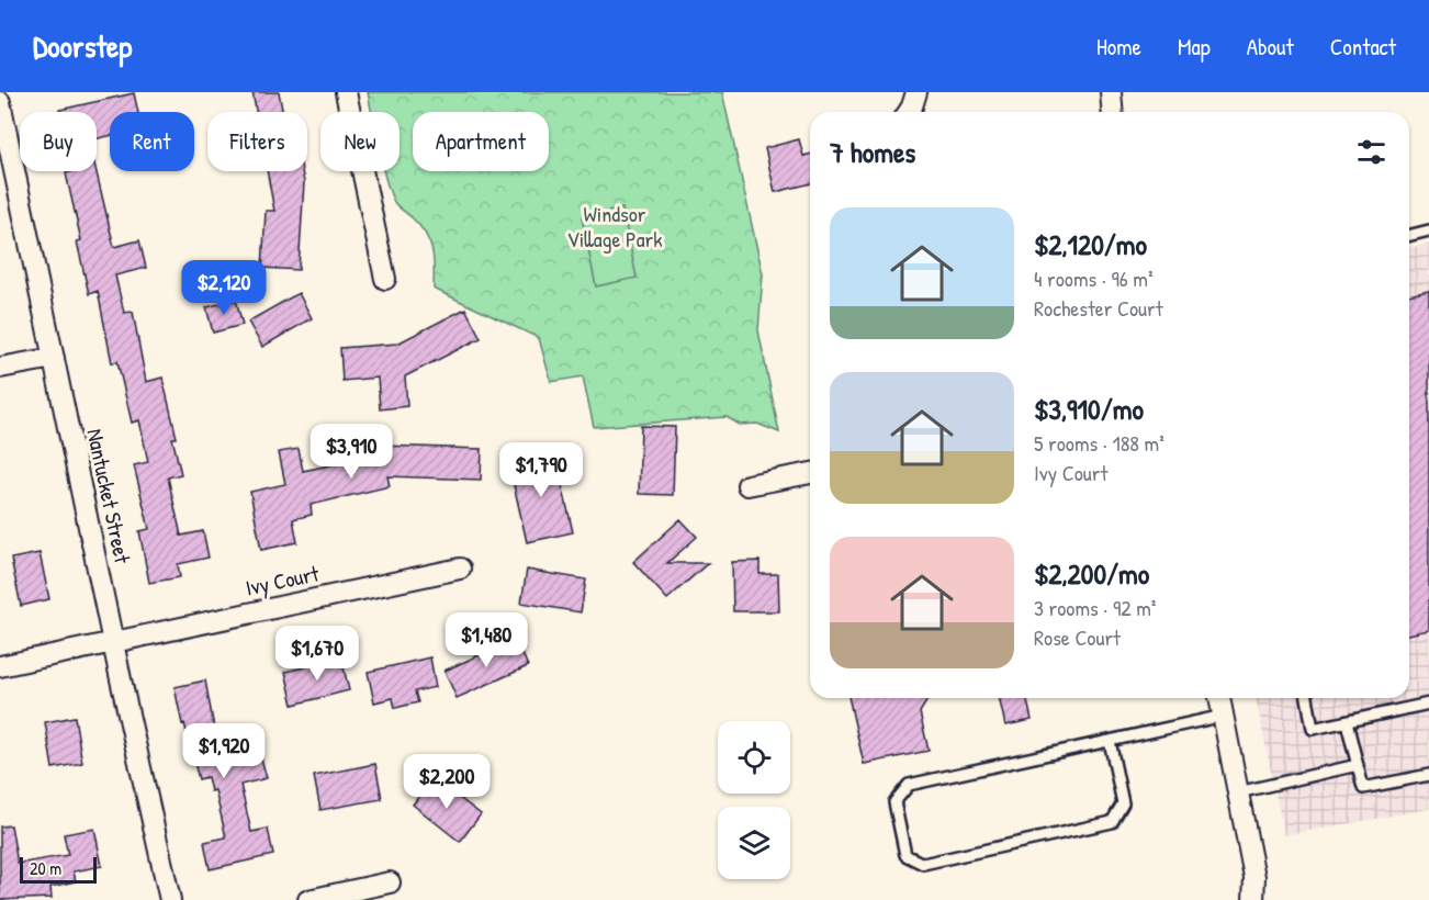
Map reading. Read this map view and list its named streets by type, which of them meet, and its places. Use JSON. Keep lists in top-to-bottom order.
{
  "streets": {
    "street": ["Nantucket Street", "Ivy Court"]
  },
  "crossings": [
    ["Nantucket Street", "Ivy Court"]
  ],
  "parks": ["Windsor Village Park"],
  "scale_bar": "20 m",
  "page": {
    "header": "Doorstep",
    "nav": [
      "Home",
      "Map",
      "About",
      "Contact"
    ],
    "chip": [
      "Buy",
      "Rent",
      "Filters",
      "New",
      "Apartment"
    ],
    "heading": "7 homes",
    "list": [
      {
        "name": "$2,120/mo",
        "note": "4 rooms · 96 m² · Rochester Court"
      },
      {
        "name": "$3,910/mo",
        "note": "5 rooms · 188 m² · Ivy Court"
      },
      {
        "name": "$2,200/mo",
        "note": "3 rooms · 92 m² · Rose Court"
      }
    ],
    "price": [
      "$2,120",
      "$3,910",
      "$1,790",
      "$1,480",
      "$1,670",
      "$1,920",
      "$2,200"
    ],
    "scale": "20 m"
  }
}
